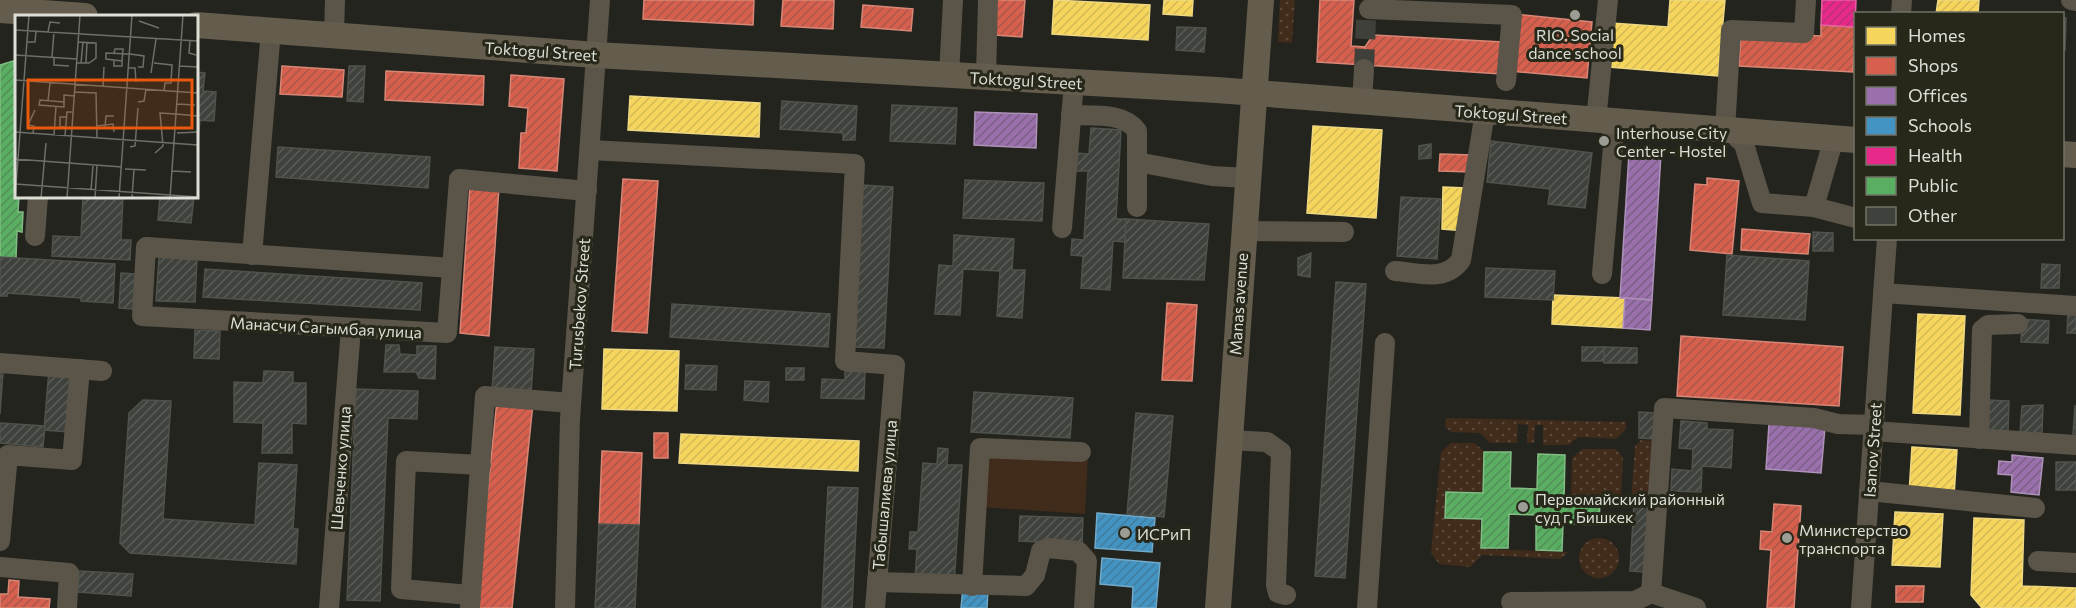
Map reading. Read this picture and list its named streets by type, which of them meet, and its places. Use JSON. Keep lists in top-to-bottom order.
{
  "streets": {
    "main road": ["Toktogul Street", "Manas avenue"],
    "street": [
      "Turusbekov Street",
      "Манасчи Сагымбая улица",
      "Isanov Street",
      "Шевченко улица",
      "Табышалиева улица"
    ]
  },
  "crossings": [
    ["Toktogul Street", "Turusbekov Street"],
    ["Toktogul Street", "Manas avenue"],
    ["Turusbekov Street", "Табышалиева улица"],
    ["Манасчи Сагымбая улица", "Шевченко улица"]
  ],
  "places": [
    "RIO. Social dance school",
    "Interhouse City Center - Hostel",
    "Первомайский районный суд г. Бишкек",
    "ИСРиП",
    "Министерство транспорта"
  ],
  "legend": [
    "Homes",
    "Shops",
    "Offices",
    "Schools",
    "Health",
    "Public",
    "Other"
  ]
}
